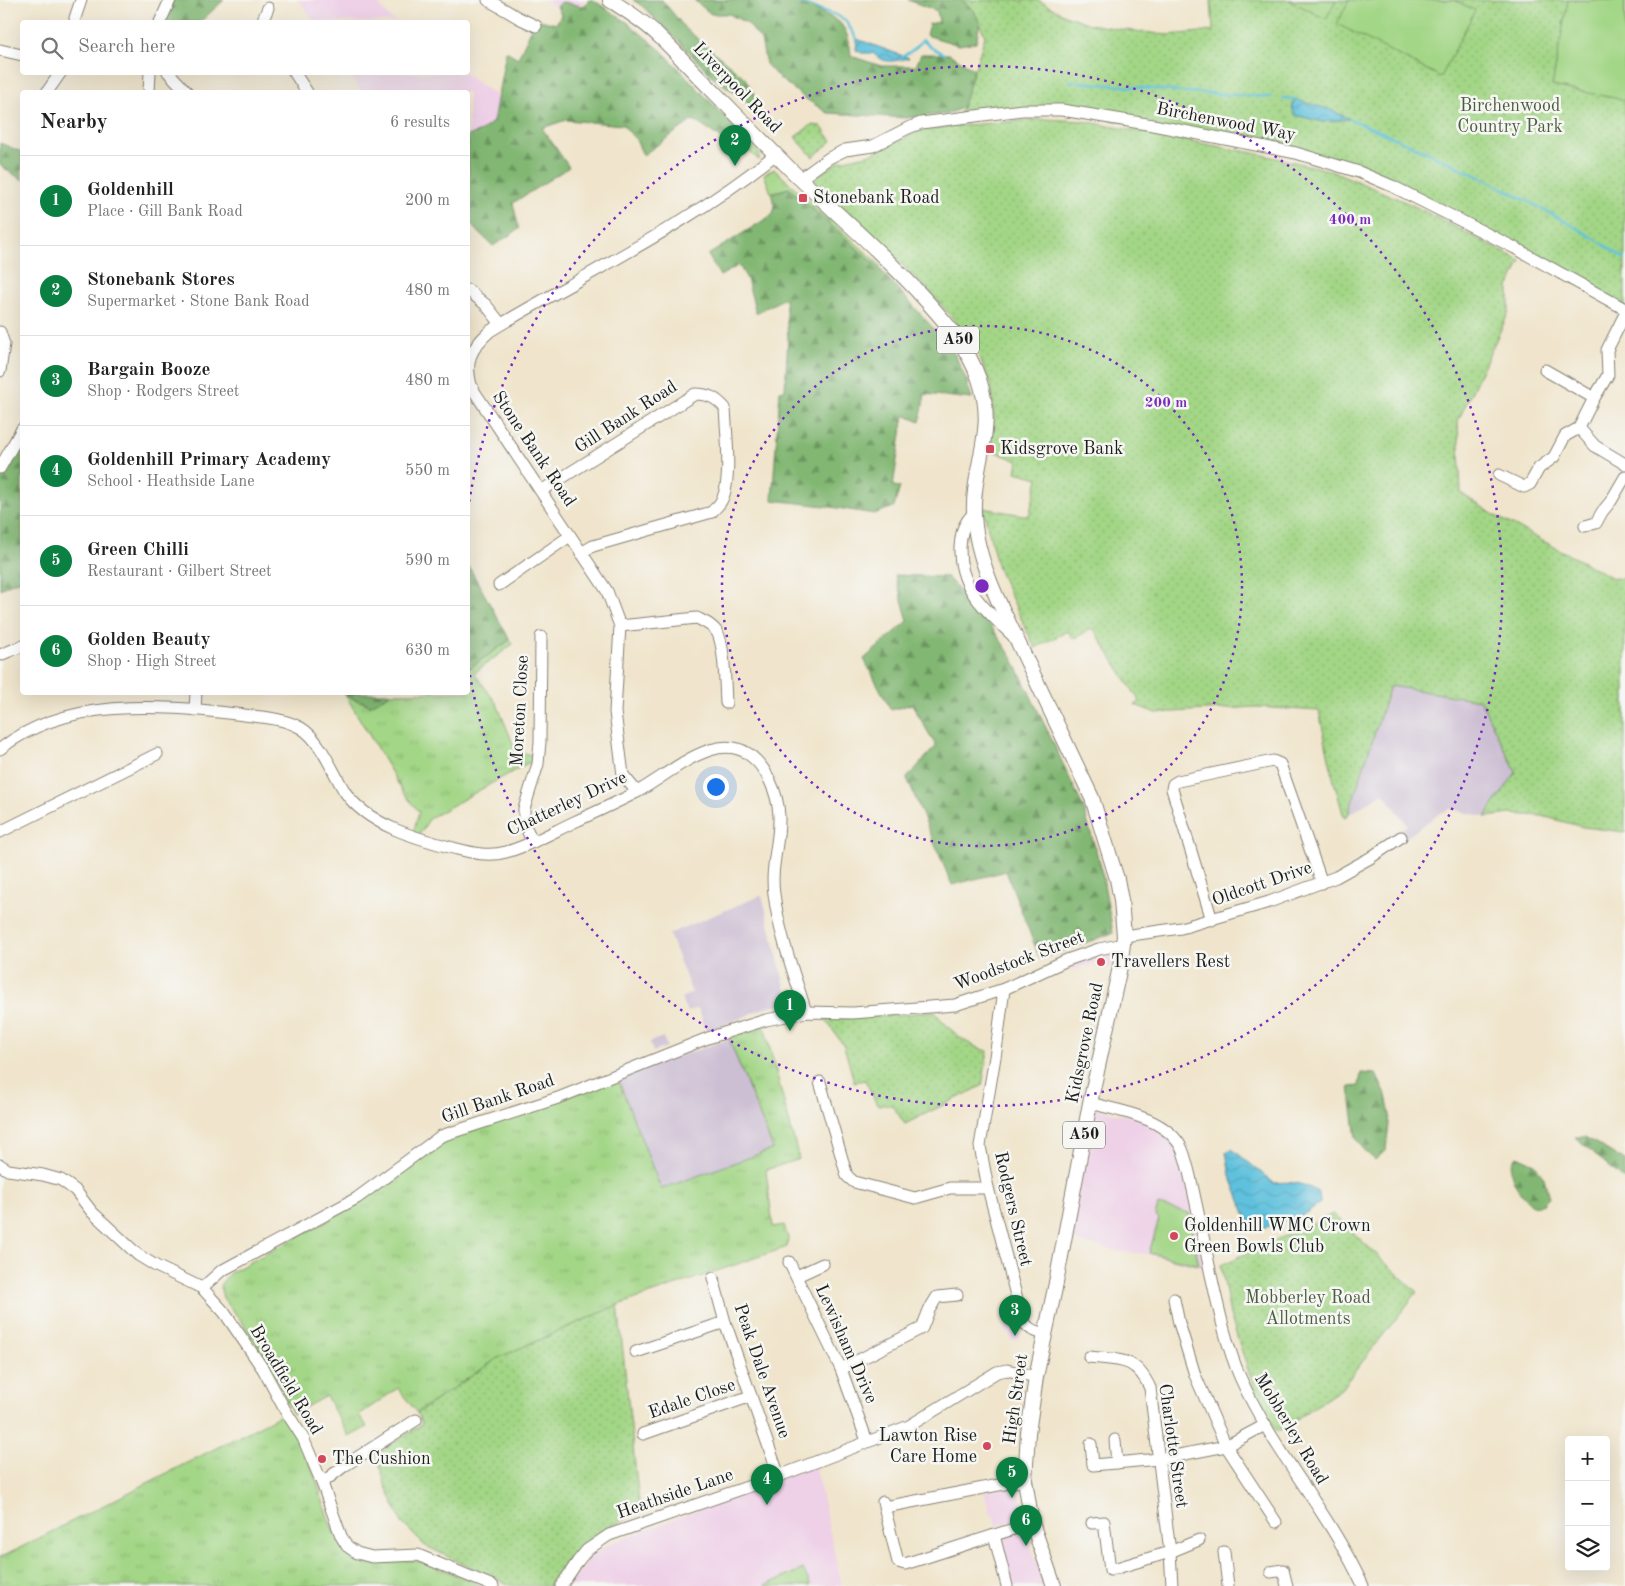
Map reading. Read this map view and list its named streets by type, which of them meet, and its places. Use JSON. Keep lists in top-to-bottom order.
{
  "streets": {
    "main road": [
      "Liverpool Road",
      "A50",
      "Kidsgrove Road",
      "High Street"
    ],
    "street": [
      "Birchenwood Way",
      "Gill Bank Road",
      "Stone Bank Road",
      "Moreton Close",
      "Chatterley Drive",
      "Oldcott Drive",
      "Woodstock Street",
      "Rodgers Street",
      "Lewisham Drive",
      "Peak Dale Avenue",
      "Broadfield Road",
      "Edale Close",
      "Mobberley Road",
      "Charlotte Street",
      "Heathside Lane"
    ]
  },
  "crossings": [
    ["Liverpool Road", "Birchenwood Way"],
    ["Liverpool Road", "A50"],
    ["Liverpool Road", "Stone Bank Road"],
    ["A50", "Oldcott Drive"],
    ["A50", "Woodstock Street"],
    ["A50", "Kidsgrove Road"],
    ["Gill Bank Road", "Stone Bank Road"],
    ["Gill Bank Road", "Chatterley Drive"],
    ["Gill Bank Road", "Woodstock Street"],
    ["Gill Bank Road", "Broadfield Road"],
    ["Stone Bank Road", "Chatterley Drive"],
    ["Moreton Close", "Chatterley Drive"],
    ["Chatterley Drive", "Woodstock Street"],
    ["Oldcott Drive", "Woodstock Street"],
    ["Oldcott Drive", "Kidsgrove Road"],
    ["Woodstock Street", "Kidsgrove Road"],
    ["Woodstock Street", "Rodgers Street"],
    ["Kidsgrove Road", "Rodgers Street"],
    ["Kidsgrove Road", "High Street"],
    ["Kidsgrove Road", "Mobberley Road"],
    ["Rodgers Street", "High Street"],
    ["Lewisham Drive", "Heathside Lane"],
    ["Peak Dale Avenue", "Edale Close"],
    ["Peak Dale Avenue", "Heathside Lane"],
    ["High Street", "Heathside Lane"]
  ],
  "parks": ["Birchenwood Country Park", "Mobberley Road Allotments"],
  "places": {
    "transit": ["Stonebank Road", "Kidsgrove Bank"],
    "other": [
      "Travellers Rest",
      "Goldenhill WMC Crown Green Bowls Club",
      "Lawton Rise Care Home",
      "The Cushion"
    ]
  },
  "page": {
    "search": "Search here",
    "heading": ["Nearby", "6 results"],
    "pins": [
      "2",
      "1",
      "3",
      "5",
      "4",
      "6"
    ],
    "list": [
      {
        "mark": "1",
        "name": "Goldenhill",
        "note": "Place · Gill Bank Road",
        "value": "200 m"
      },
      {
        "mark": "2",
        "name": "Stonebank Stores",
        "note": "Supermarket · Stone Bank Road",
        "value": "480 m"
      },
      {
        "mark": "3",
        "name": "Bargain Booze",
        "note": "Shop · Rodgers Street",
        "value": "480 m"
      },
      {
        "mark": "4",
        "name": "Goldenhill Primary Academy",
        "note": "School · Heathside Lane",
        "value": "550 m"
      },
      {
        "mark": "5",
        "name": "Green Chilli",
        "note": "Restaurant · Gilbert Street",
        "value": "590 m"
      },
      {
        "mark": "6",
        "name": "Golden Beauty",
        "note": "Shop · High Street",
        "value": "630 m"
      }
    ],
    "map_buttons": ["+", "−"]
  },
  "rings": ["400 m", "200 m"]
}
